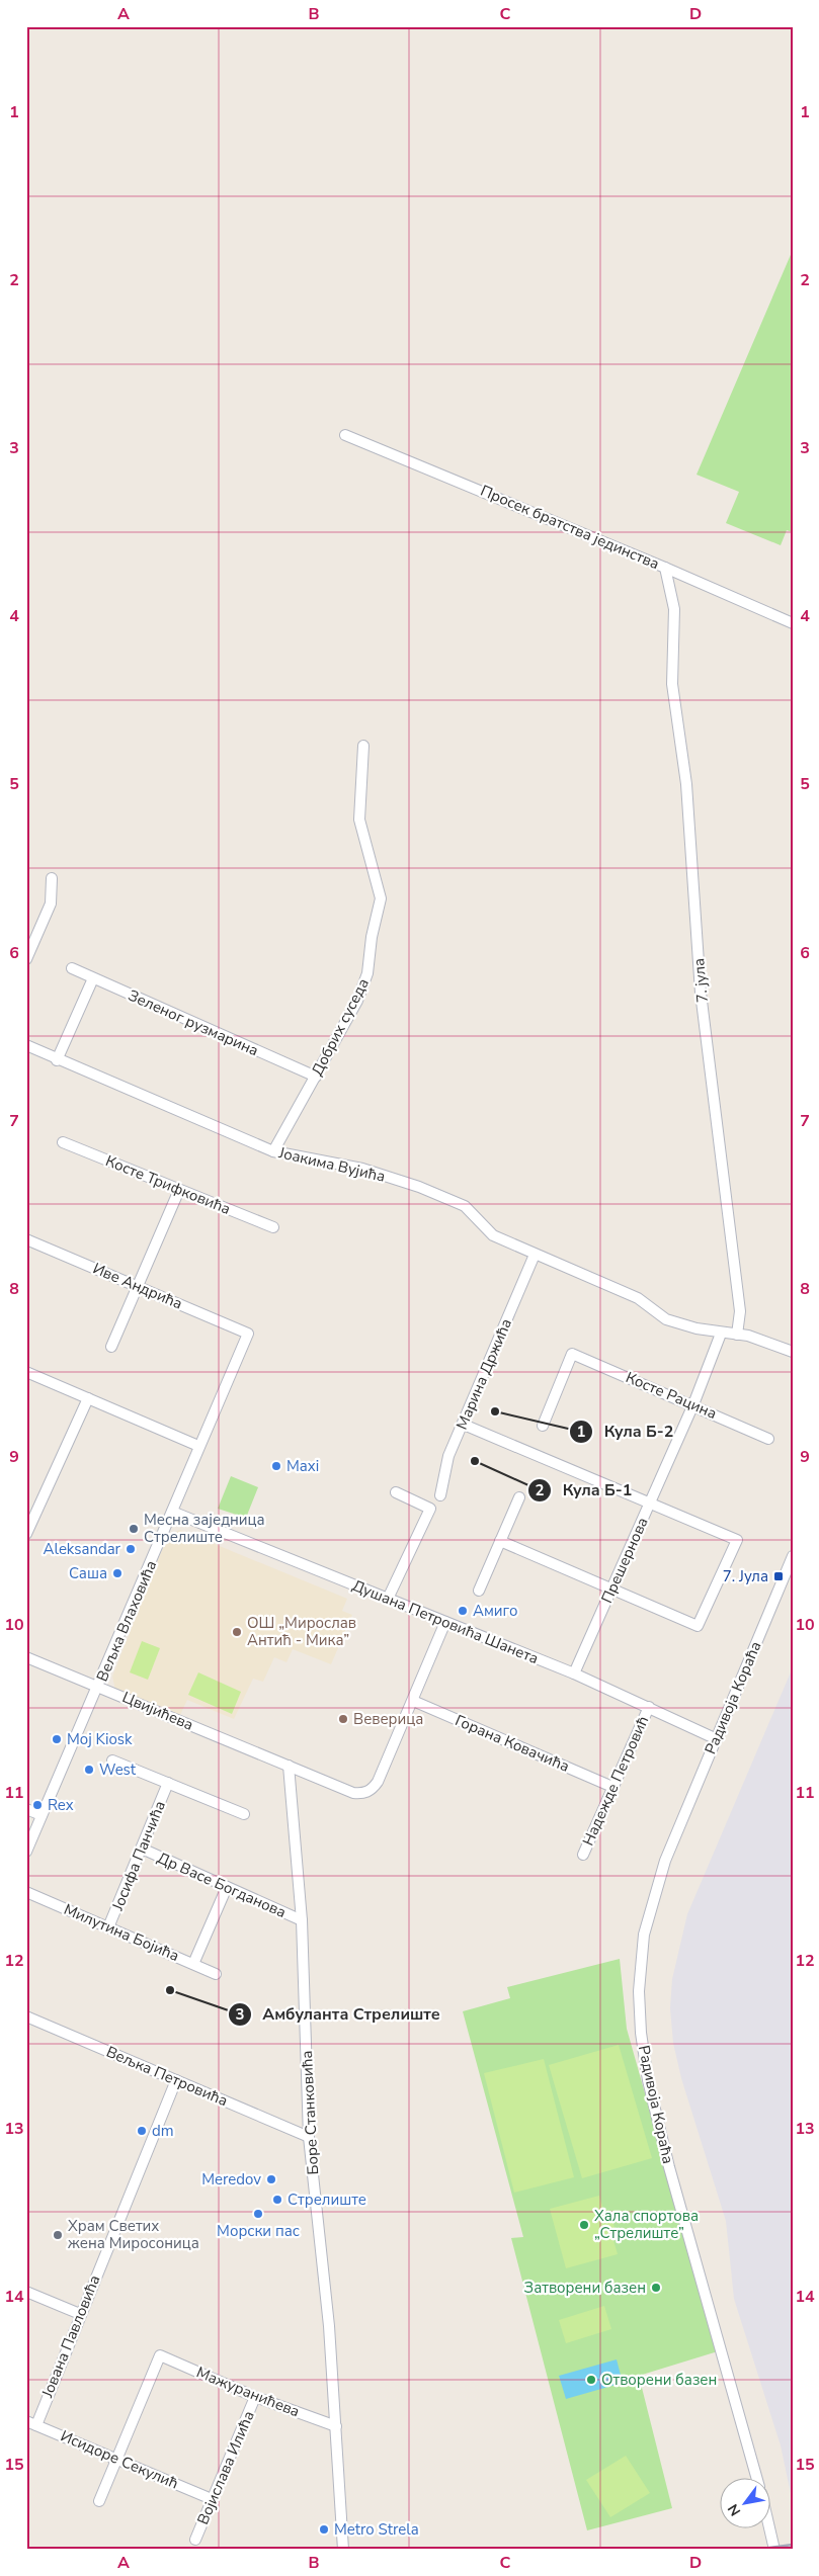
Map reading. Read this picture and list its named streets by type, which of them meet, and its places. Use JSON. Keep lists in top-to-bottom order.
{
  "streets": {
    "street": [
      "Просек братства јединства",
      "7. јула",
      "Зеленог рузмарина",
      "Добрих суседа",
      "Јоакима Вујића",
      "Косте Трифковића",
      "Иве Андрића",
      "Марина Држића",
      "Косте Рацина",
      "Прешернова",
      "Вељка Влаховића",
      "Душана Петровића Шанета",
      "Радивоја Кораћа",
      "Цвијићева",
      "Горана Ковачића",
      "Надежде Петровић",
      "Јосифа Панчића",
      "Др Васе Богданова",
      "Милутина Бојића",
      "Вељка Петровића",
      "Боре Станковића",
      "Јована Павловића",
      "Мажуранићева",
      "Исидоре Секулић",
      "Војислава Илића"
    ]
  },
  "crossings": [
    ["Просек братства јединства", "7. јула"],
    ["7. јула", "Јоакима Вујића"],
    ["Зеленог рузмарина", "Добрих суседа"],
    ["Добрих суседа", "Јоакима Вујића"],
    ["Јоакима Вујића", "Марина Држића"],
    ["Јоакима Вујића", "Прешернова"],
    ["Иве Андрића", "Вељка Влаховића"],
    ["Косте Рацина", "Прешернова"],
    ["Прешернова", "Душана Петровића Шанета"],
    ["Вељка Влаховића", "Душана Петровића Шанета"],
    ["Вељка Влаховића", "Цвијићева"],
    ["Душана Петровића Шанета", "Радивоја Кораћа"],
    ["Душана Петровића Шанета", "Цвијићева"],
    ["Душана Петровића Шанета", "Надежде Петровић"],
    ["Цвијићева", "Горана Ковачића"],
    ["Цвијићева", "Боре Станковића"],
    ["Горана Ковачића", "Надежде Петровић"],
    ["Јосифа Панчића", "Др Васе Богданова"],
    ["Јосифа Панчића", "Милутина Бојића"],
    ["Др Васе Богданова", "Боре Станковића"],
    ["Вељка Петровића", "Боре Станковића"],
    ["Вељка Петровића", "Јована Павловића"],
    ["Боре Станковића", "Мажуранићева"],
    ["Јована Павловића", "Исидоре Секулић"],
    ["Мажуранићева", "Исидоре Секулић"],
    ["Мажуранићева", "Војислава Илића"],
    ["Исидоре Секулић", "Војислава Илића"]
  ],
  "places": {
    "other": [
      "Кула Б-2",
      "Кула Б-1",
      "Maxi",
      "Месна заједница Стрелиште",
      "Aleksandar",
      "Саша",
      "Амиго",
      "ОШ „Мирослав Антић - Мика”",
      "Веверица",
      "Moj Kiosk",
      "West",
      "Rex",
      "Амбуланта Стрелиште",
      "dm",
      "Meredov",
      "Стрелиште",
      "Морски пас",
      "Хала спортова „Стрелиште”",
      "Храм Светих жена Миросоница",
      "Затворени базен",
      "Отворени базен",
      "Metro Strela"
    ],
    "transit": ["7. Јула"]
  },
  "north": "bottom left",
  "grid": {
    "columns": [
      "A",
      "B",
      "C",
      "D"
    ],
    "rows": [
      "1",
      "2",
      "3",
      "4",
      "5",
      "6",
      "7",
      "8",
      "9",
      "10",
      "11",
      "12",
      "13",
      "14",
      "15"
    ]
  }
}
